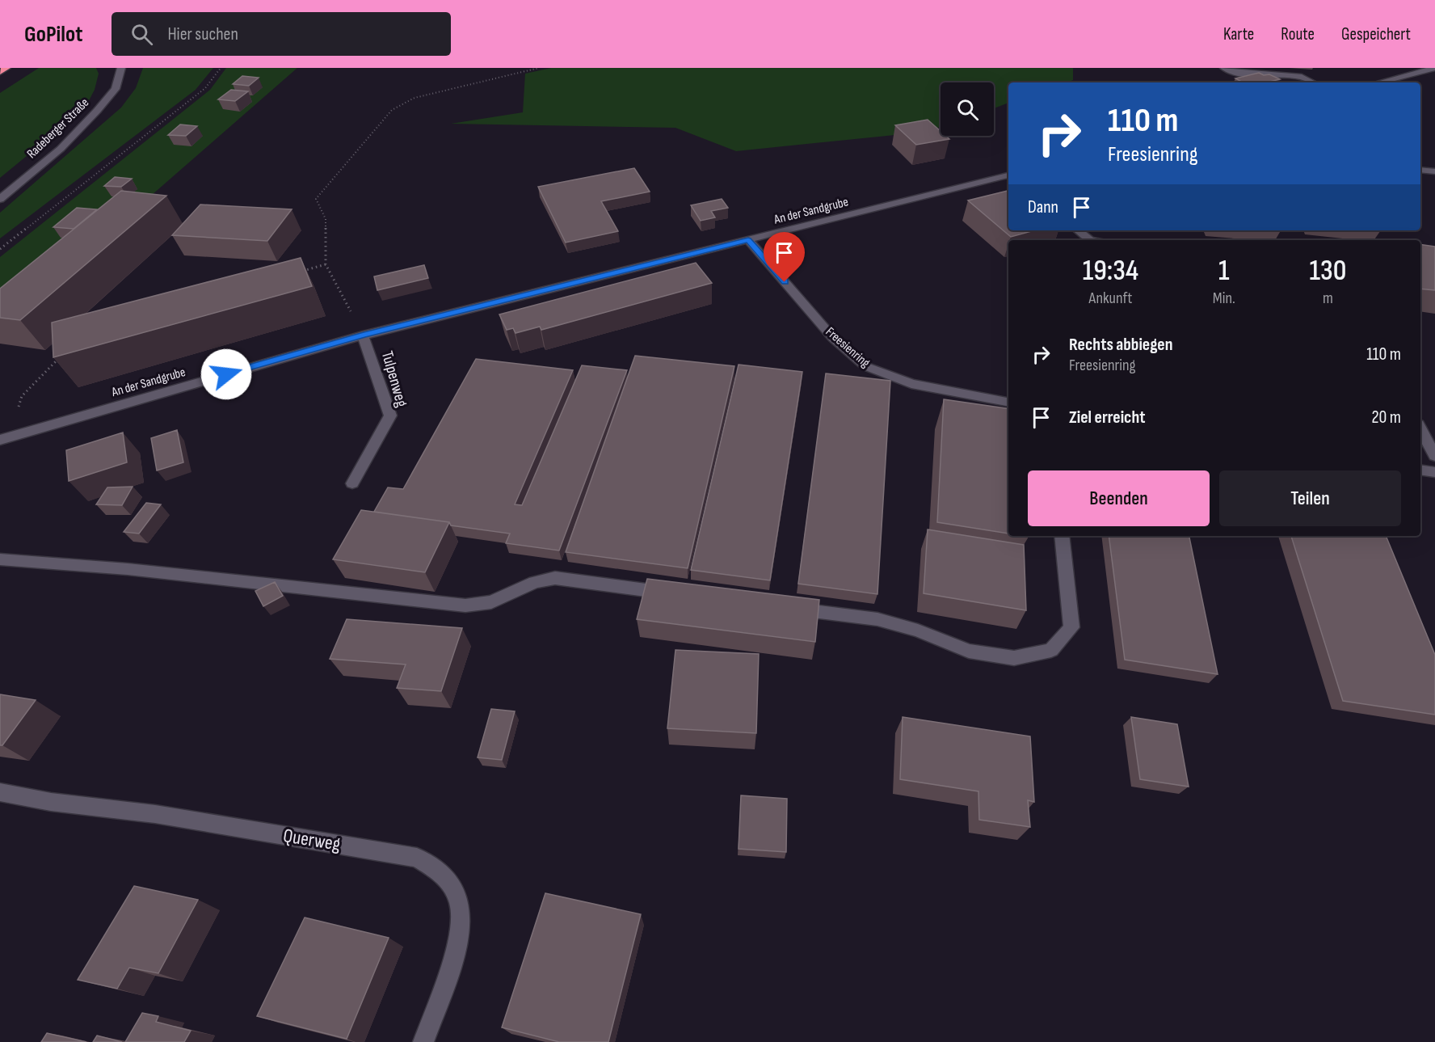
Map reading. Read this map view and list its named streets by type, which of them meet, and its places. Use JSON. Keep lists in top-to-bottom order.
{
  "streets": {
    "street": [
      "Radeberger Straße",
      "An der Sandgrube",
      "Freesienring",
      "Tulpenweg",
      "Querweg"
    ]
  },
  "crossings": [
    ["An der Sandgrube", "Freesienring"],
    ["An der Sandgrube", "Tulpenweg"]
  ],
  "page": {
    "header": "GoPilot",
    "search": "Hier suchen",
    "nav": ["Karte", "Route", "Gespeichert"],
    "turn": ["110 m", "Freesienring"],
    "then": "Dann",
    "eta": [
      "19:34",
      "Ankunft",
      "1",
      "Min.",
      "130",
      "m"
    ],
    "list": [
      {
        "name": "Rechts abbiegen",
        "note": "Freesienring",
        "value": "110 m"
      },
      {
        "name": "Ziel erreicht",
        "value": "20 m"
      }
    ],
    "buttons": ["Beenden", "Teilen"]
  }
}
